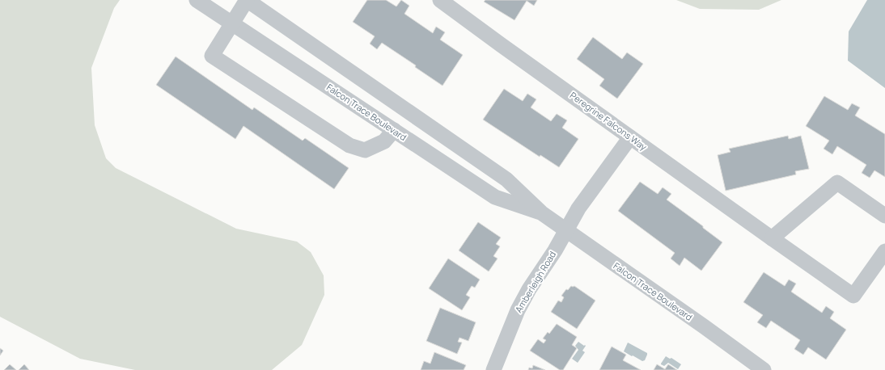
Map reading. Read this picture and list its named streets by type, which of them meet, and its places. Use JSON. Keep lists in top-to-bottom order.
{
  "streets": {
    "street": ["Falcon Trace Boulevard", "Peregrine Falcons Way", "Amberleigh Road"]
  },
  "crossings": [
    ["Falcon Trace Boulevard", "Amberleigh Road"],
    ["Peregrine Falcons Way", "Amberleigh Road"]
  ]
}
